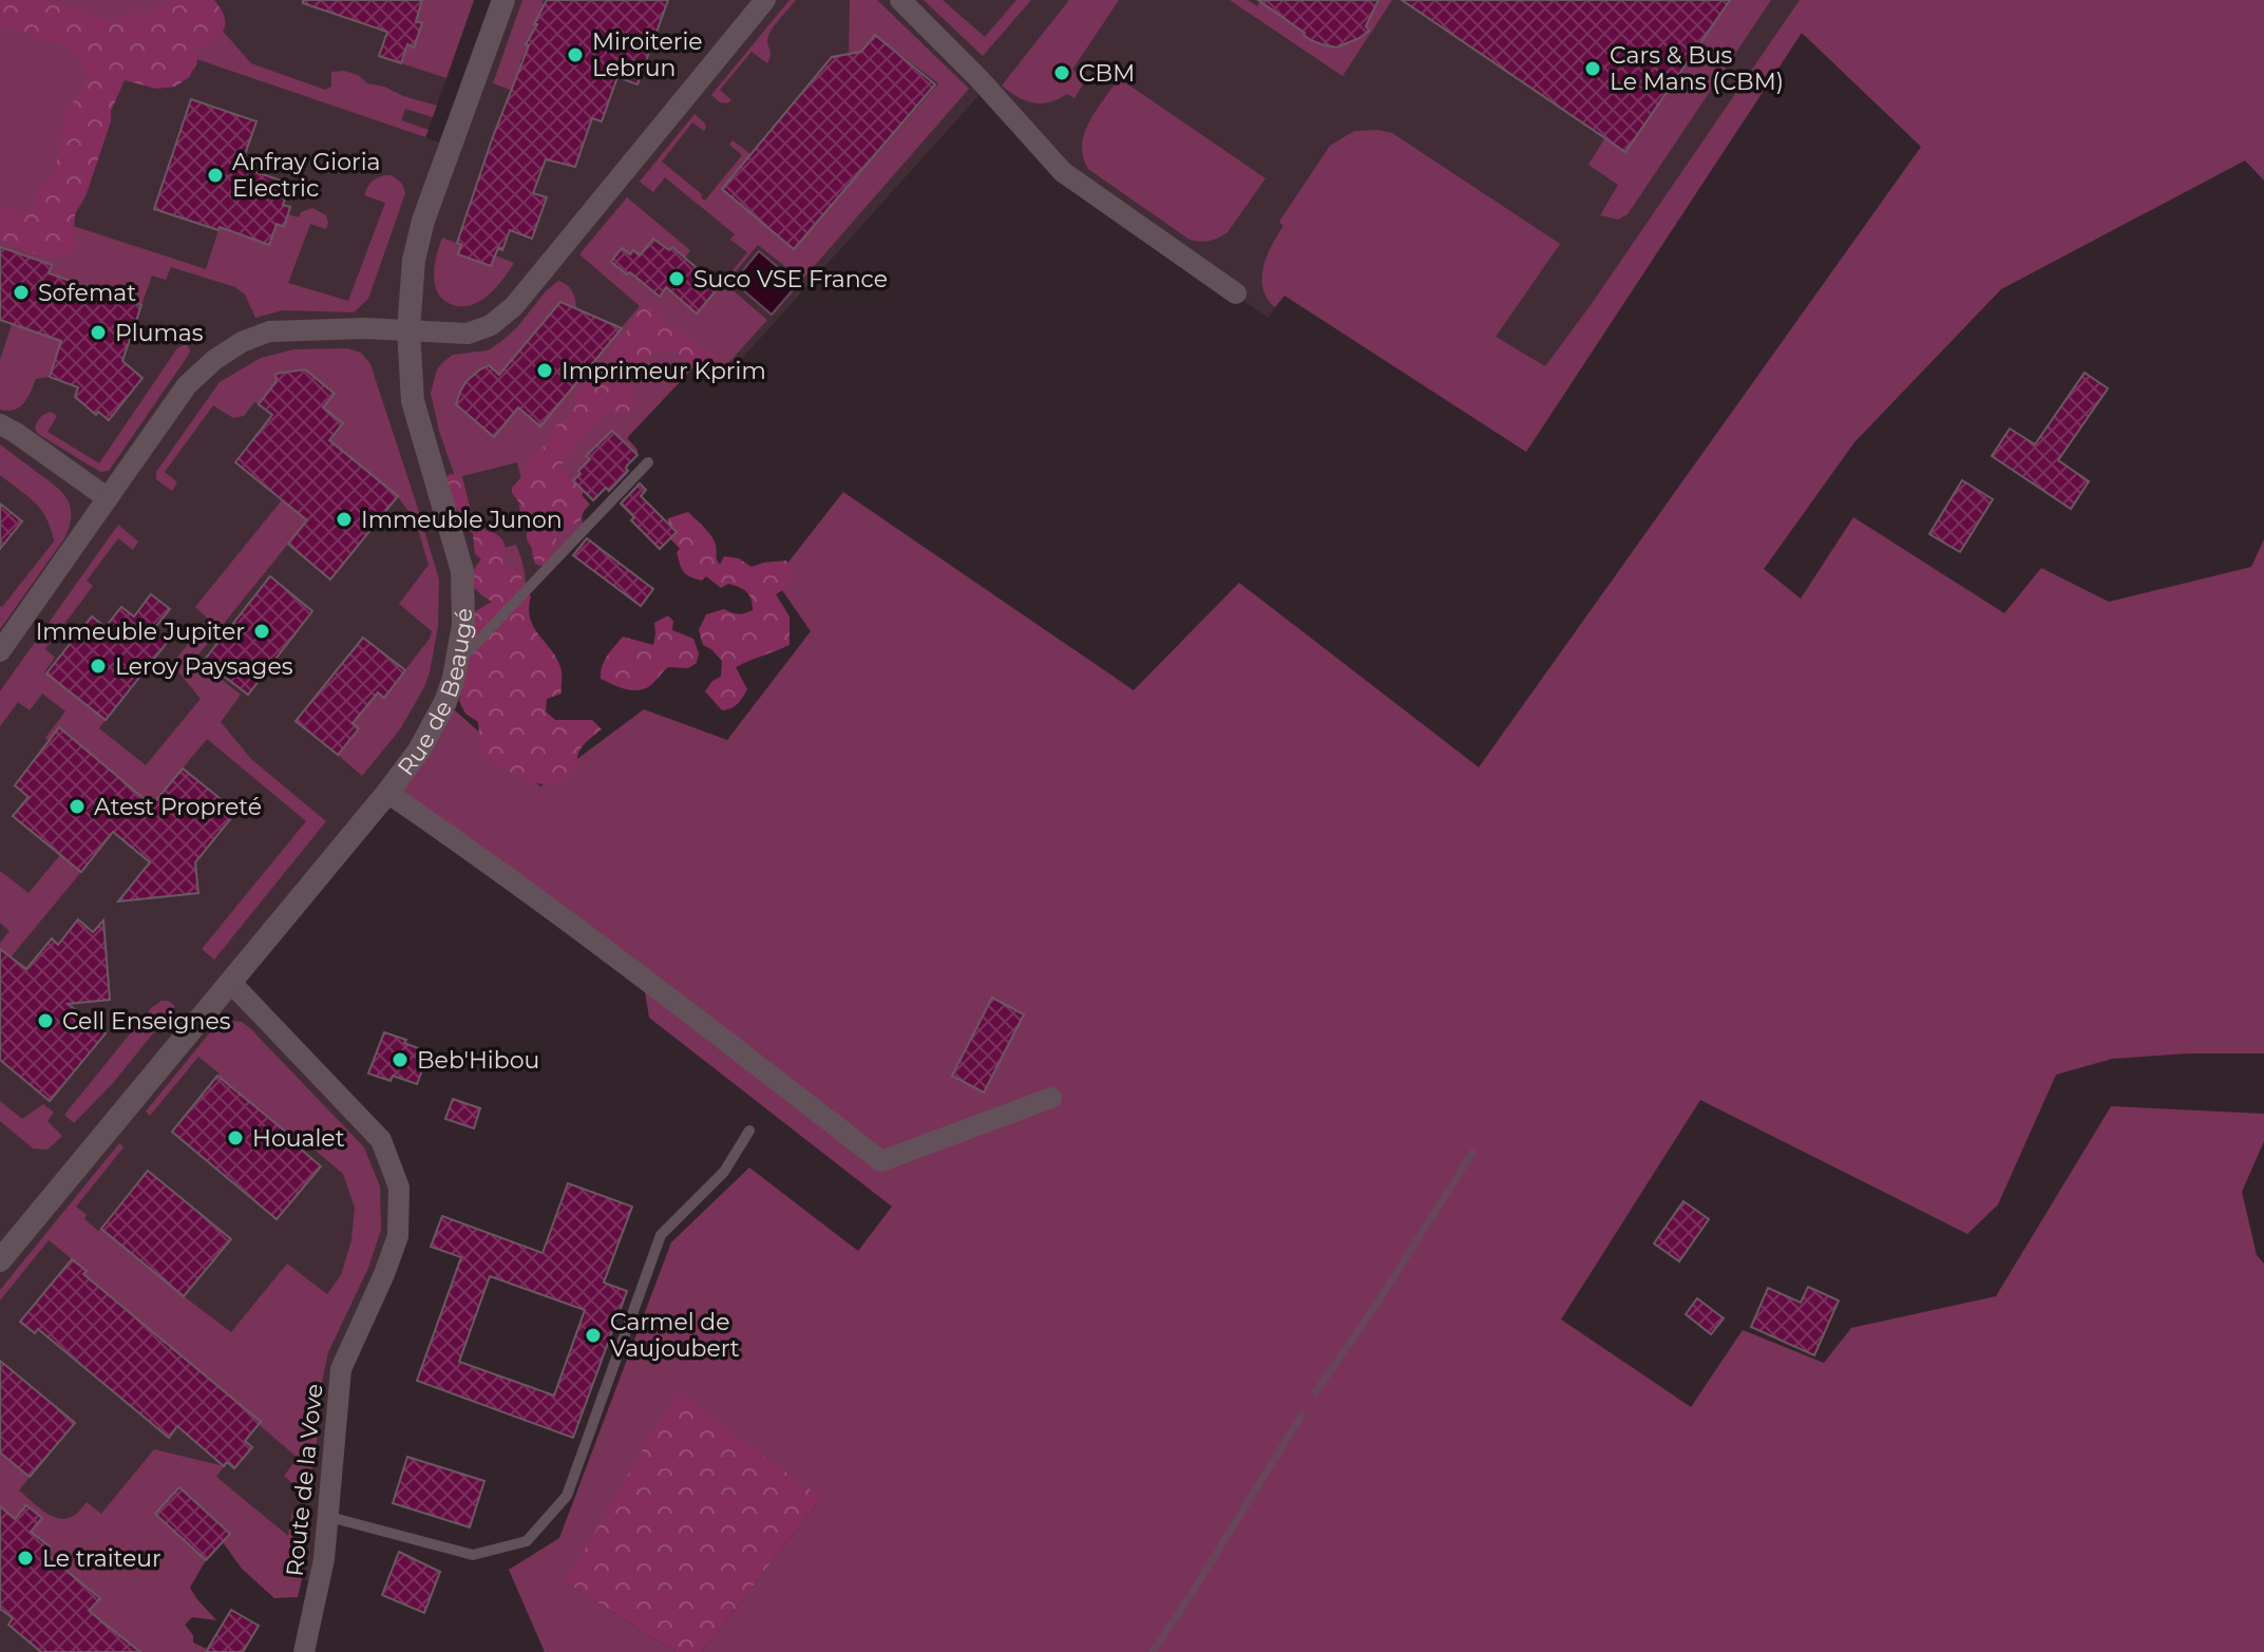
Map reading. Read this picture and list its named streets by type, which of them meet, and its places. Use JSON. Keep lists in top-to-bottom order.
{
  "streets": {
    "street": ["Rue de Beaugé", "Route de la Vove"]
  },
  "crossings": [
    ["Rue de Beaugé", "Route de la Vove"]
  ],
  "places": [
    "Miroiterie Lebrun",
    "Cars & Bus Le Mans (CBM)",
    "CBM",
    "Anfray Gioria Electric",
    "Suco VSE France",
    "Sofemat",
    "Plumas",
    "Imprimeur Kprim",
    "Immeuble Junon",
    "Immeuble Jupiter",
    "Leroy Paysages",
    "Atest Propreté",
    "Cell Enseignes",
    "Beb'Hibou",
    "Houalet",
    "Carmel de Vaujoubert",
    "Le traiteur"
  ]
}
